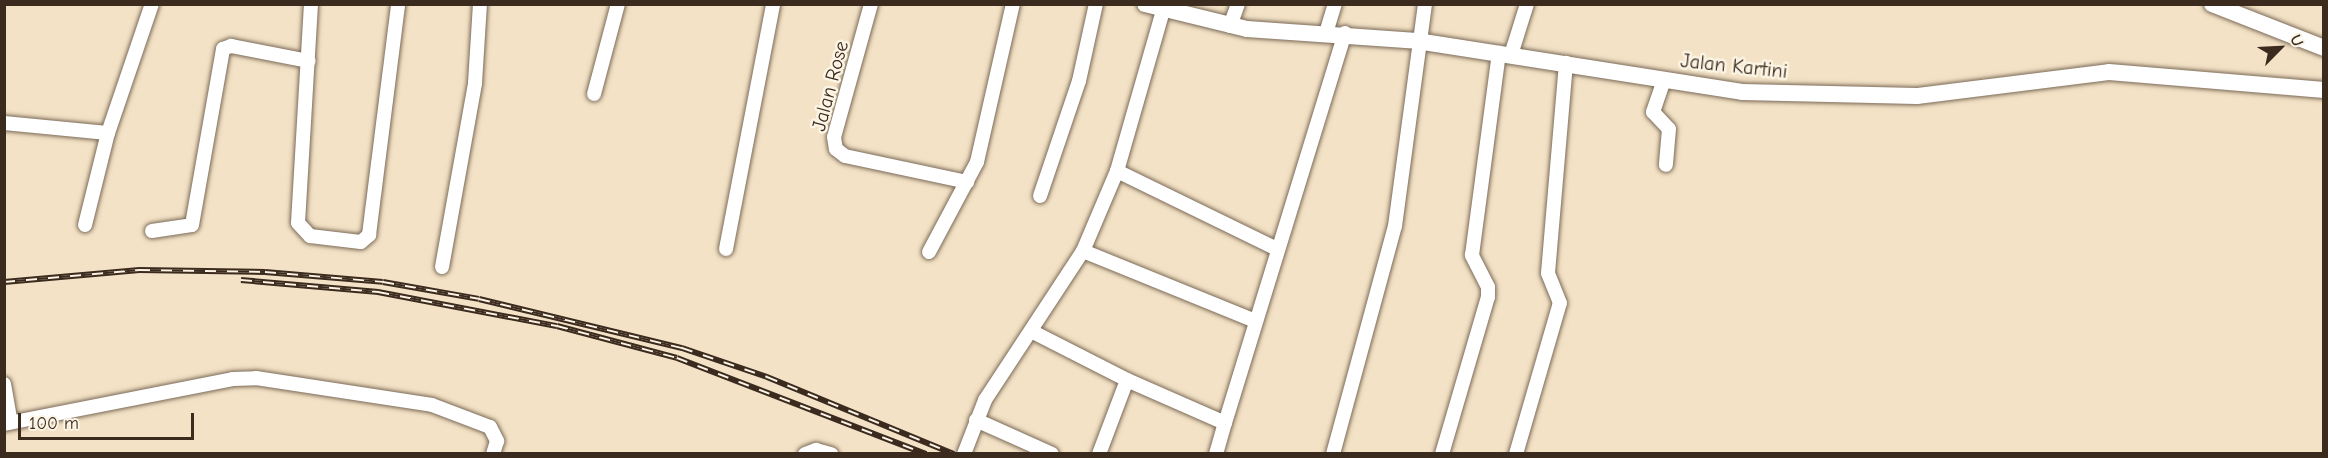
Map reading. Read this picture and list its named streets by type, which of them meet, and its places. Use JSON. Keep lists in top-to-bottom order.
{
  "streets": {
    "street": ["Jalan Kartini", "Jalan Rose"]
  },
  "scale_bar": "100 m",
  "north": "top right"
}
